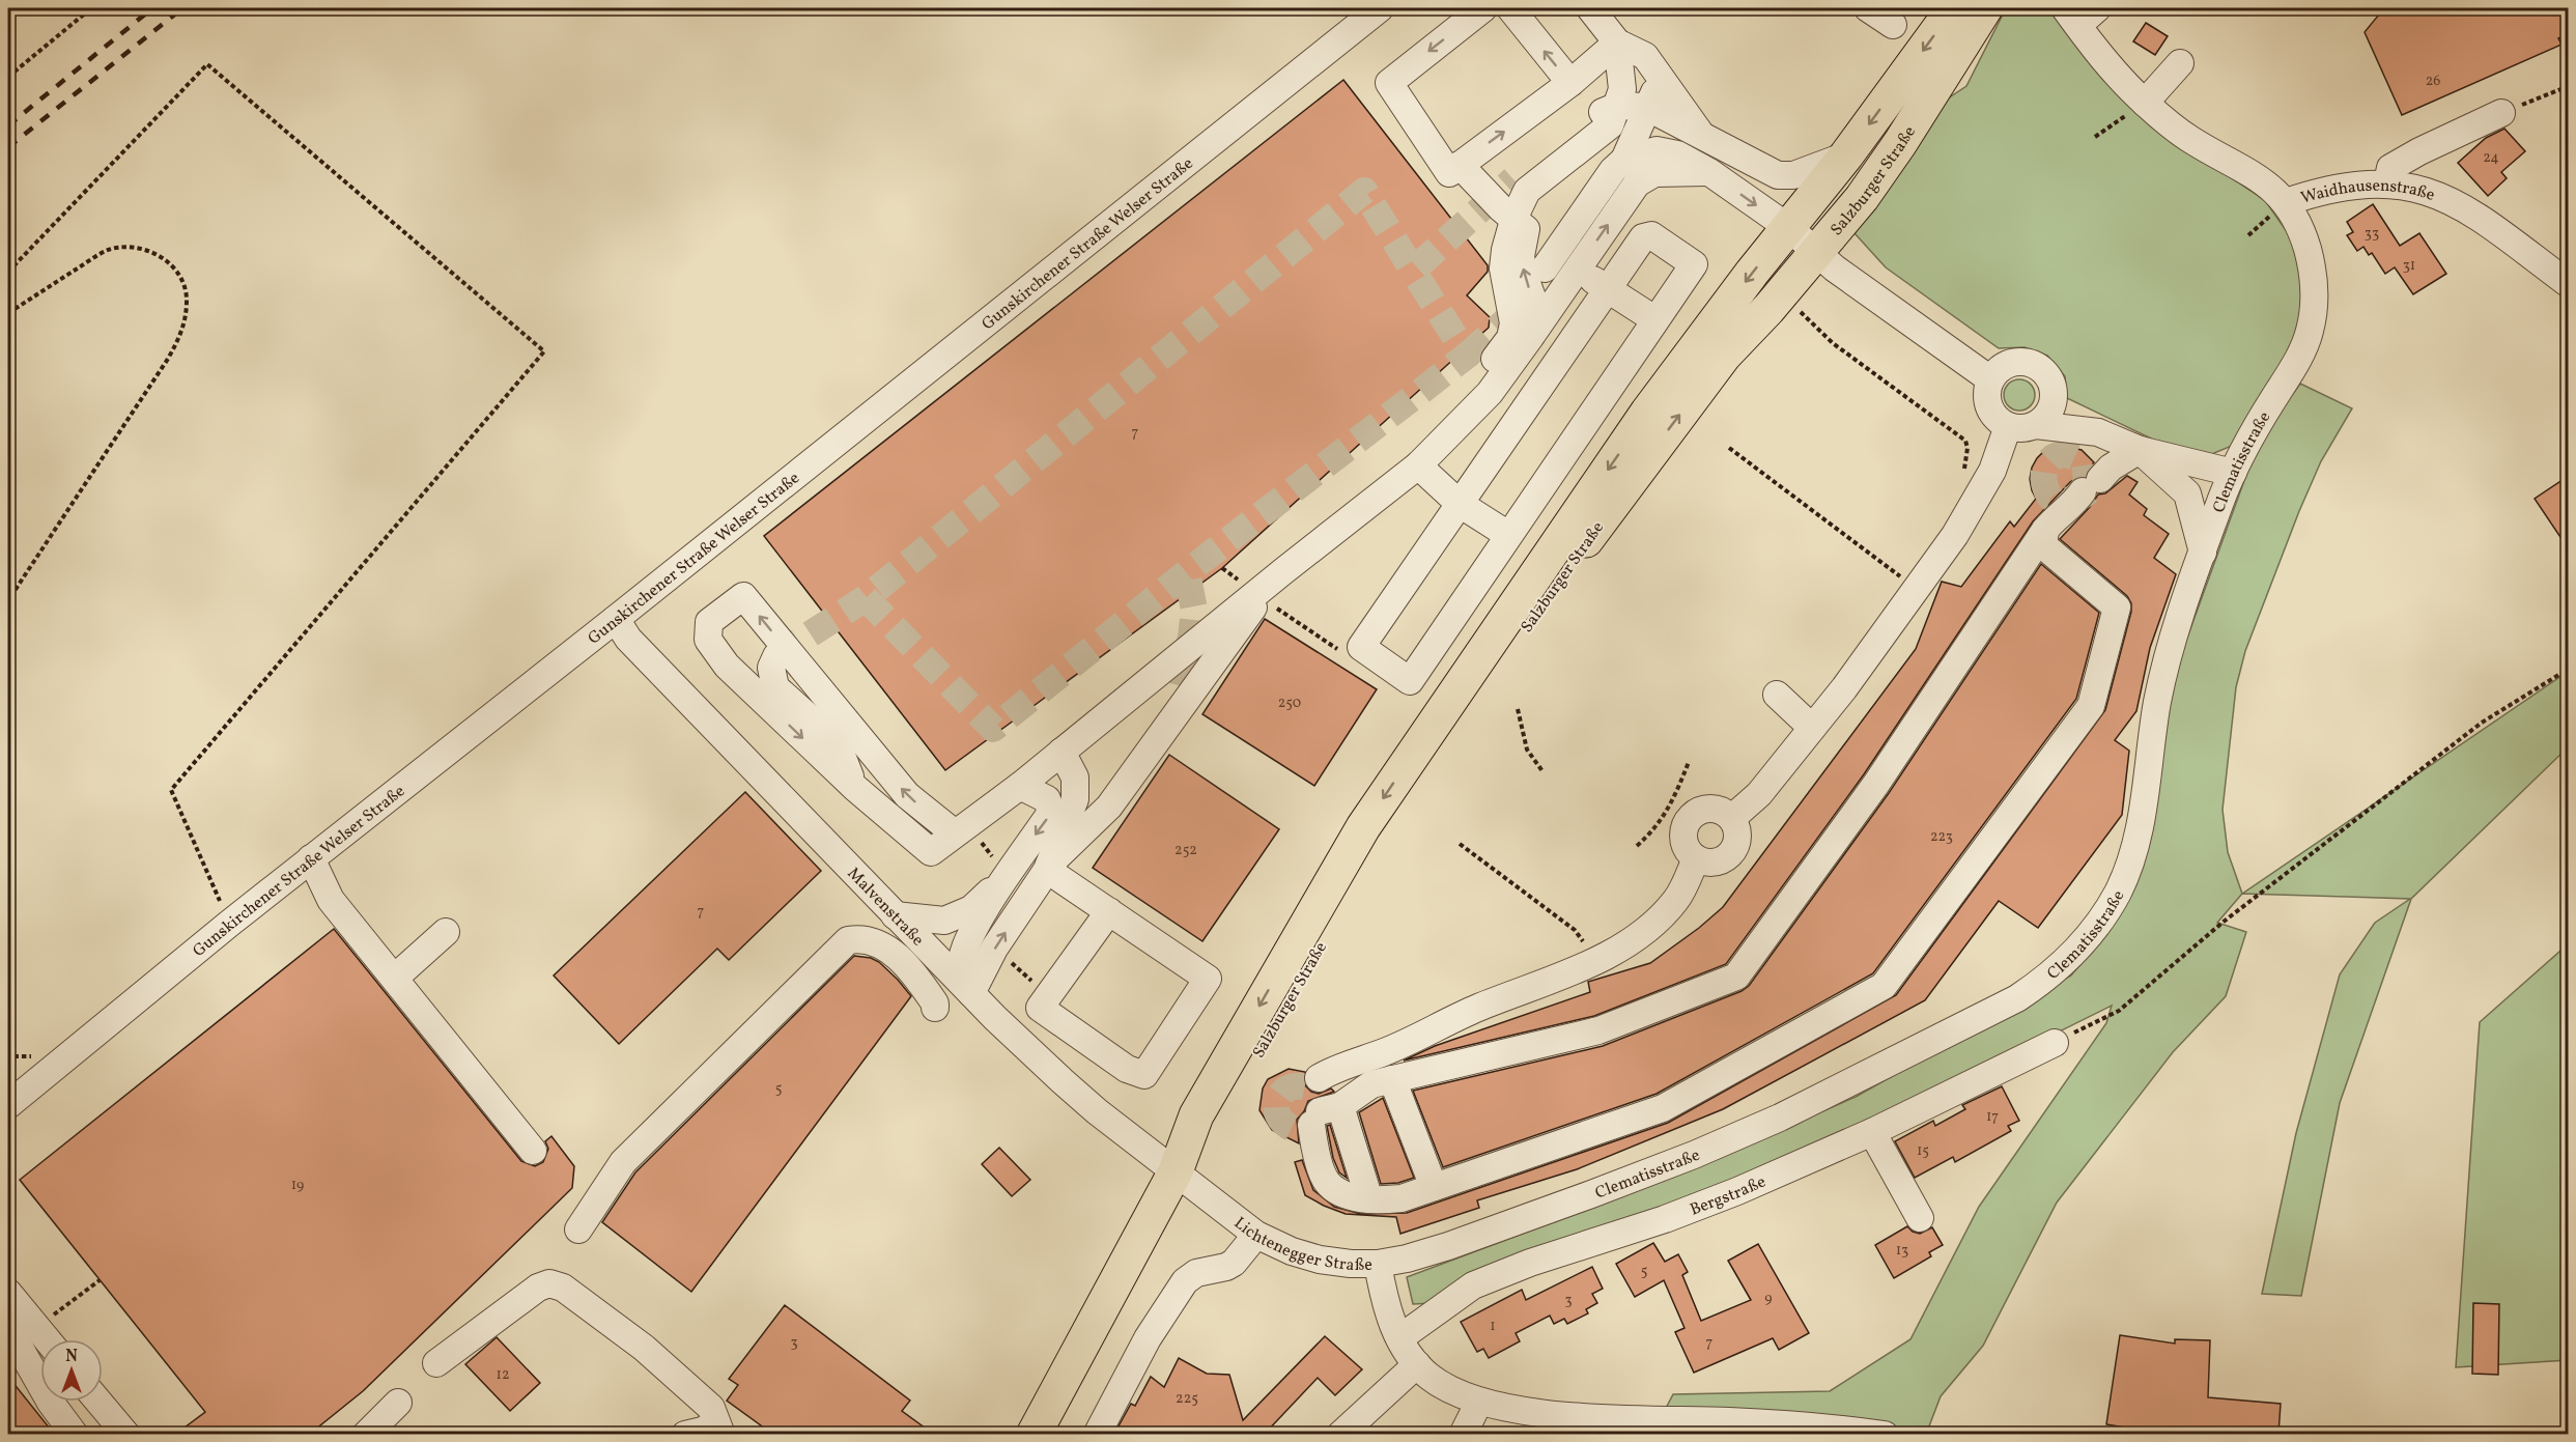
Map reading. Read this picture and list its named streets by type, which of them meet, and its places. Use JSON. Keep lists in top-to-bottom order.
{
  "streets": {
    "main road": ["Salzburger Straße"],
    "street": [
      "Waidhausenstraße",
      "Gunskirchener Straße Welser Straße",
      "Clematisstraße",
      "Malvenstraße",
      "Bergstraße",
      "Lichtenegger Straße"
    ]
  },
  "crossings": [
    ["Salzburger Straße", "Malvenstraße"],
    ["Salzburger Straße", "Lichtenegger Straße"],
    ["Waidhausenstraße", "Clematisstraße"],
    ["Gunskirchener Straße Welser Straße", "Malvenstraße"],
    ["Clematisstraße", "Lichtenegger Straße"],
    ["Malvenstraße", "Lichtenegger Straße"],
    ["Bergstraße", "Lichtenegger Straße"]
  ],
  "house_numbers": [
    "26",
    "24",
    "33",
    "31",
    "7",
    "250",
    "223",
    "252",
    "7",
    "5",
    "17",
    "15",
    "19",
    "13",
    "5",
    "9",
    "3",
    "1",
    "3",
    "7",
    "12",
    "225"
  ],
  "north": "top"
}
